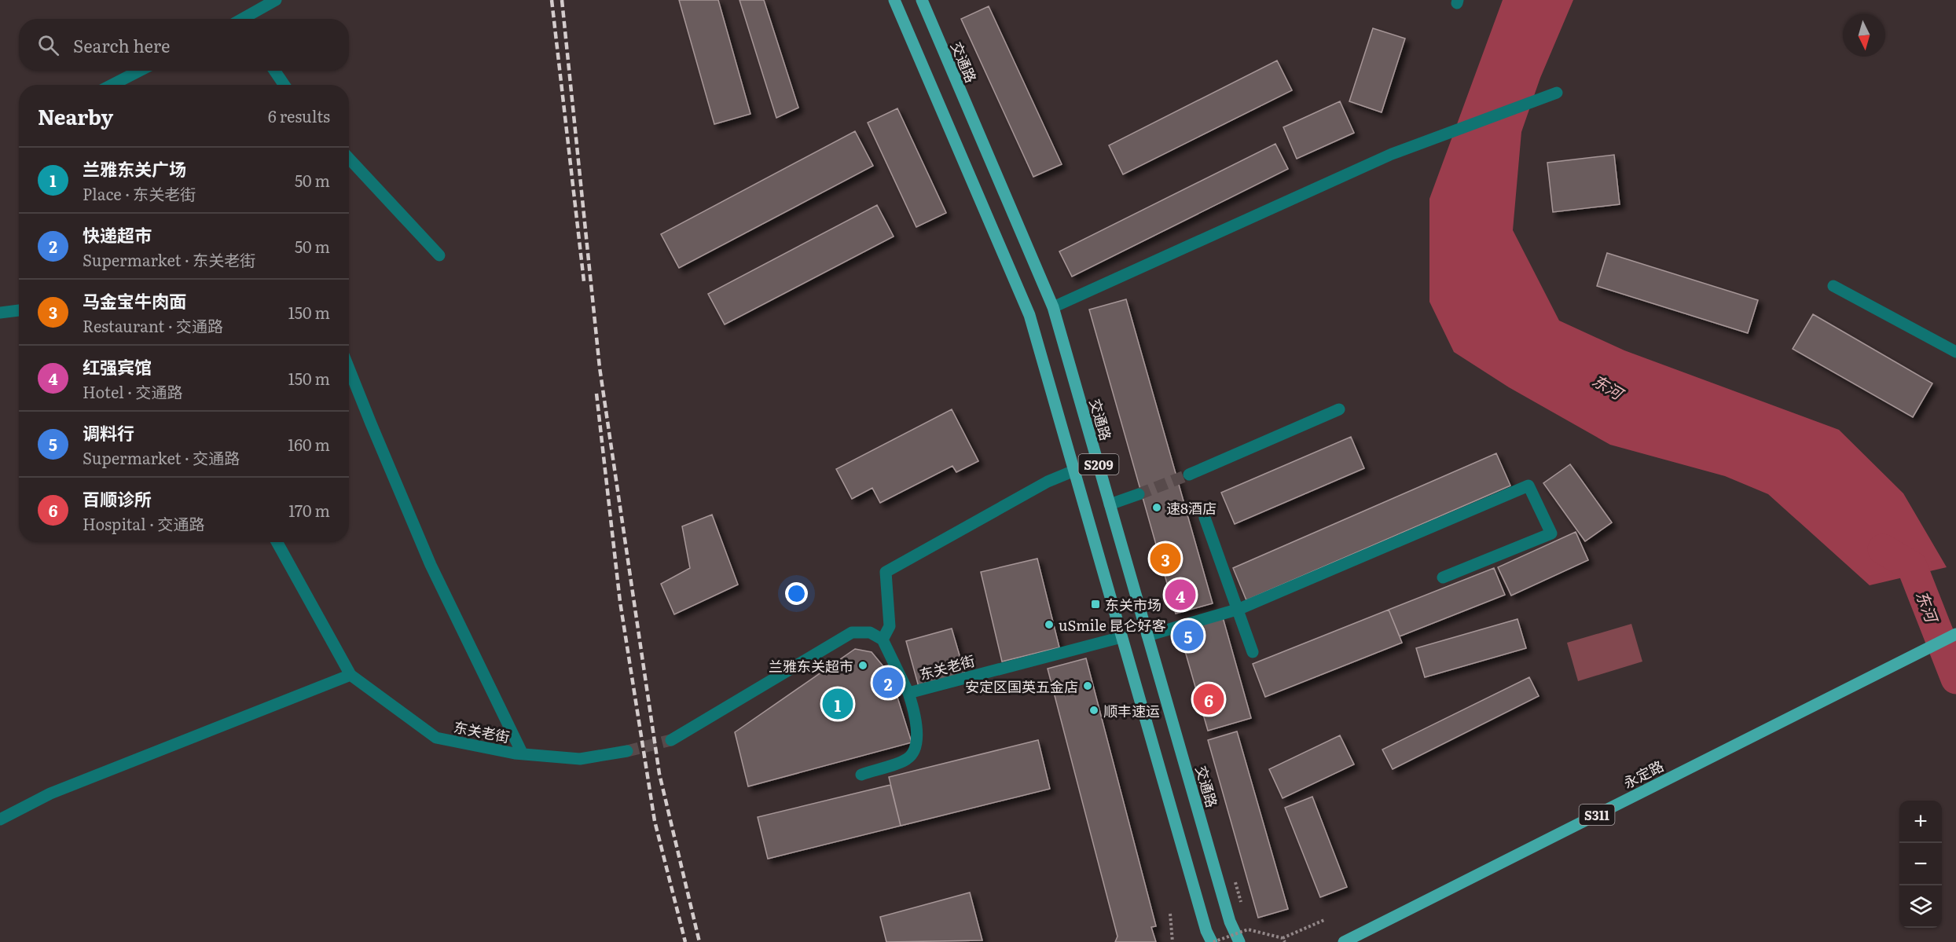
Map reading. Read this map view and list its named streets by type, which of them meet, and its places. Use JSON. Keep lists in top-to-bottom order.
{
  "streets": {
    "main road": [
      "交通路",
      "S209",
      "永定路",
      "S311"
    ],
    "street": ["东关老街"]
  },
  "crossings": [
    ["S209", "东关老街"]
  ],
  "water": ["东河"],
  "places": {
    "other": [
      "速8酒店",
      "uSmile 昆仑好客",
      "兰雅东关超市",
      "安定区国英五金店",
      "顺丰速运"
    ],
    "transit": ["东关市场"]
  },
  "north": "bottom",
  "page": {
    "search": "Search here",
    "heading": ["Nearby", "6 results"],
    "list": [
      {
        "mark": "1",
        "name": "兰雅东关广场",
        "note": "Place · 东关老街",
        "value": "50 m"
      },
      {
        "mark": "2",
        "name": "快递超市",
        "note": "Supermarket · 东关老街",
        "value": "50 m"
      },
      {
        "mark": "3",
        "name": "马金宝牛肉面",
        "note": "Restaurant · 交通路",
        "value": "150 m"
      },
      {
        "mark": "4",
        "name": "红强宾馆",
        "note": "Hotel · 交通路",
        "value": "150 m"
      },
      {
        "mark": "5",
        "name": "调料行",
        "note": "Supermarket · 交通路",
        "value": "160 m"
      },
      {
        "mark": "6",
        "name": "百顺诊所",
        "note": "Hospital · 交通路",
        "value": "170 m"
      }
    ],
    "pins": [
      "3",
      "4",
      "5",
      "2",
      "6",
      "1"
    ],
    "map_buttons": ["+", "−"]
  }
}
